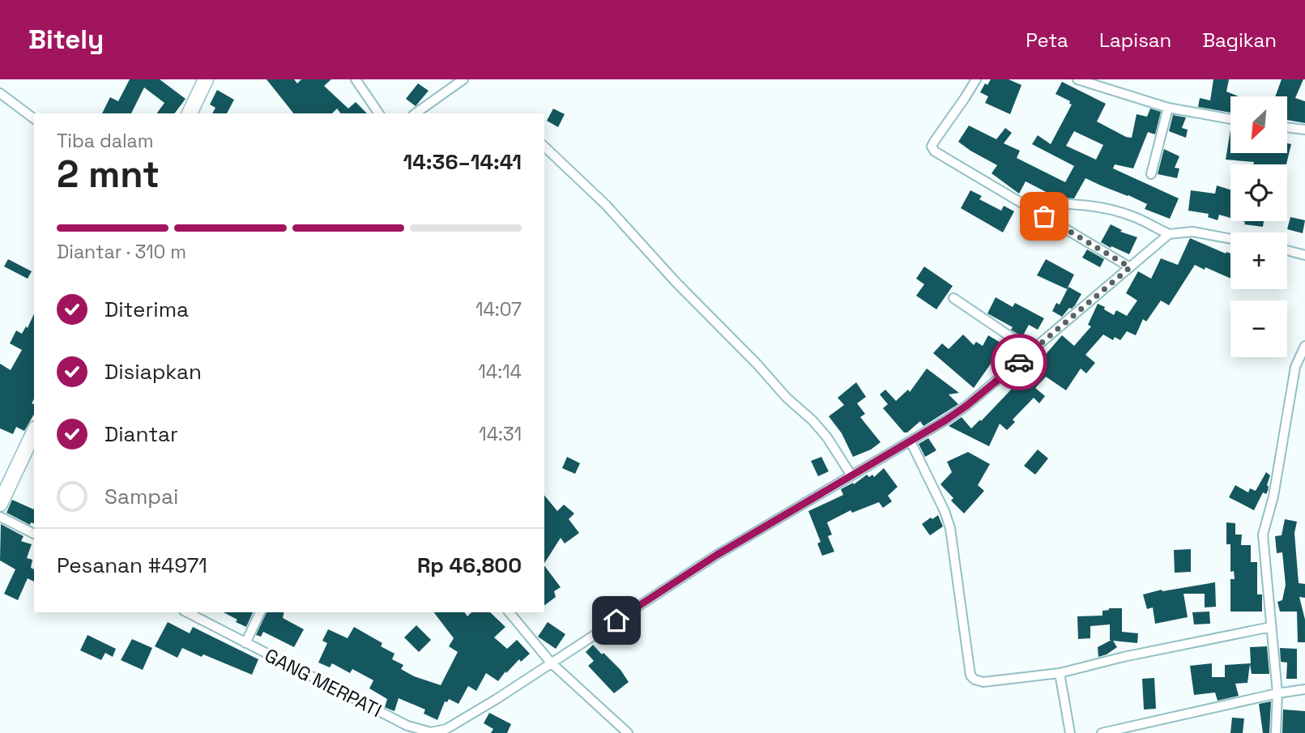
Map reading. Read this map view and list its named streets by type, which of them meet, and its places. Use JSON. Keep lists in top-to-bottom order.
{
  "streets": {
    "street": ["GANG MERPATI"]
  },
  "north": "bottom left",
  "page": {
    "header": "Bitely",
    "nav": ["Peta", "Lapisan", "Bagikan"],
    "map_buttons": ["+", "−"],
    "heading": ["2 mnt", "Tiba dalam", "14:36–14:41"],
    "panel": ["Pesanan #4971", "Rp 46,800"],
    "bar": "Diantar · 310 m",
    "list": [
      ["Diterima", "14:07"],
      ["Disiapkan", "14:14"],
      ["Diantar", "14:31"],
      "Sampai"
    ]
  }
}
